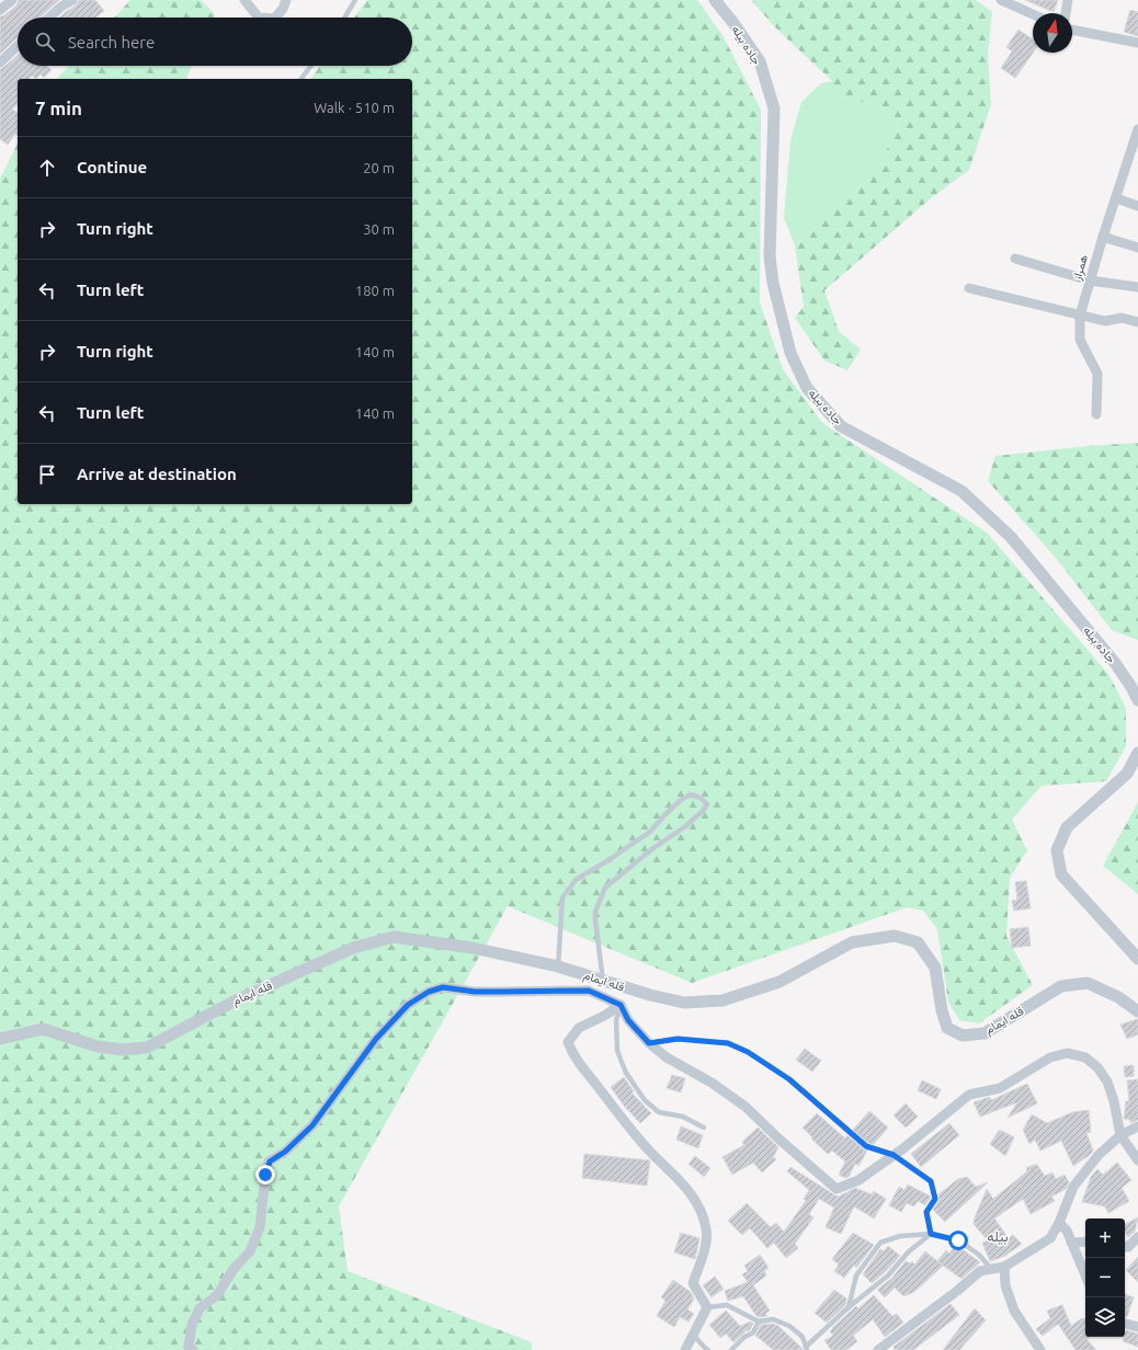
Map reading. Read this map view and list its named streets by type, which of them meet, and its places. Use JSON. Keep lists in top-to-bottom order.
{
  "streets": {
    "street": ["جاده بیله", "همراز", "قله ایمام"]
  },
  "districts": ["بیله"],
  "north": "top",
  "page": {
    "search": "Search here",
    "heading": ["7 min", "Walk · 510 m"],
    "list": [
      ["Continue", "20 m"],
      ["Turn right", "30 m"],
      ["Turn left", "180 m"],
      ["Turn right", "140 m"],
      ["Turn left", "140 m"],
      "Arrive at destination"
    ],
    "map_buttons": ["+", "−"]
  }
}
